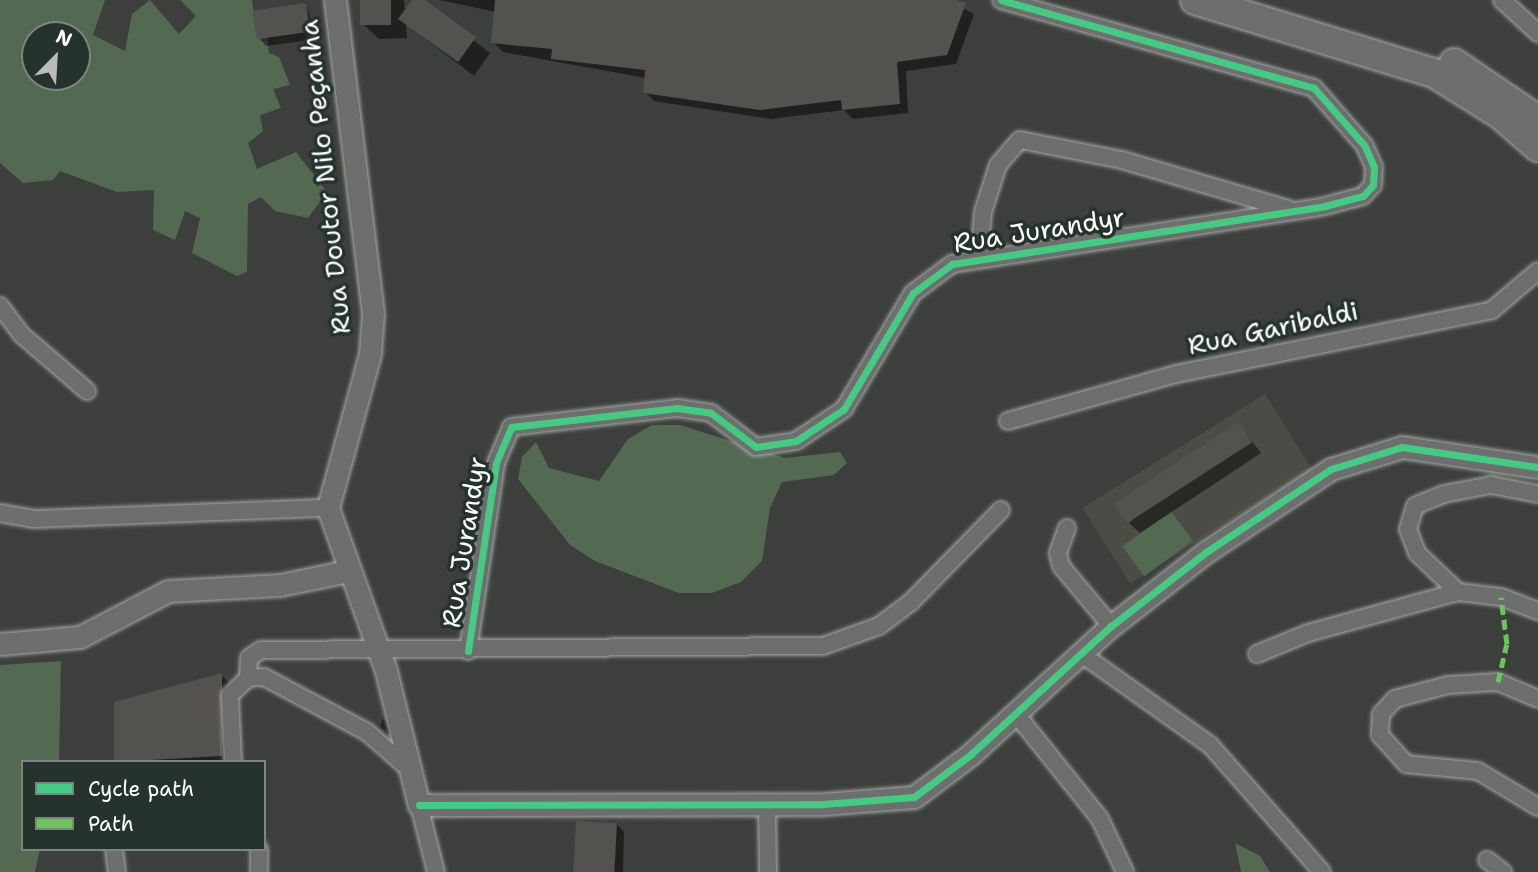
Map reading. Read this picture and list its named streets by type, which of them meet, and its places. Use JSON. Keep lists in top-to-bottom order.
{
  "streets": {
    "street": ["Rua Doutor Nilo Peçanha", "Rua Jurandyr", "Rua Garibaldi"]
  },
  "legend": ["Cycle path", "Path"],
  "north": "top right"
}
